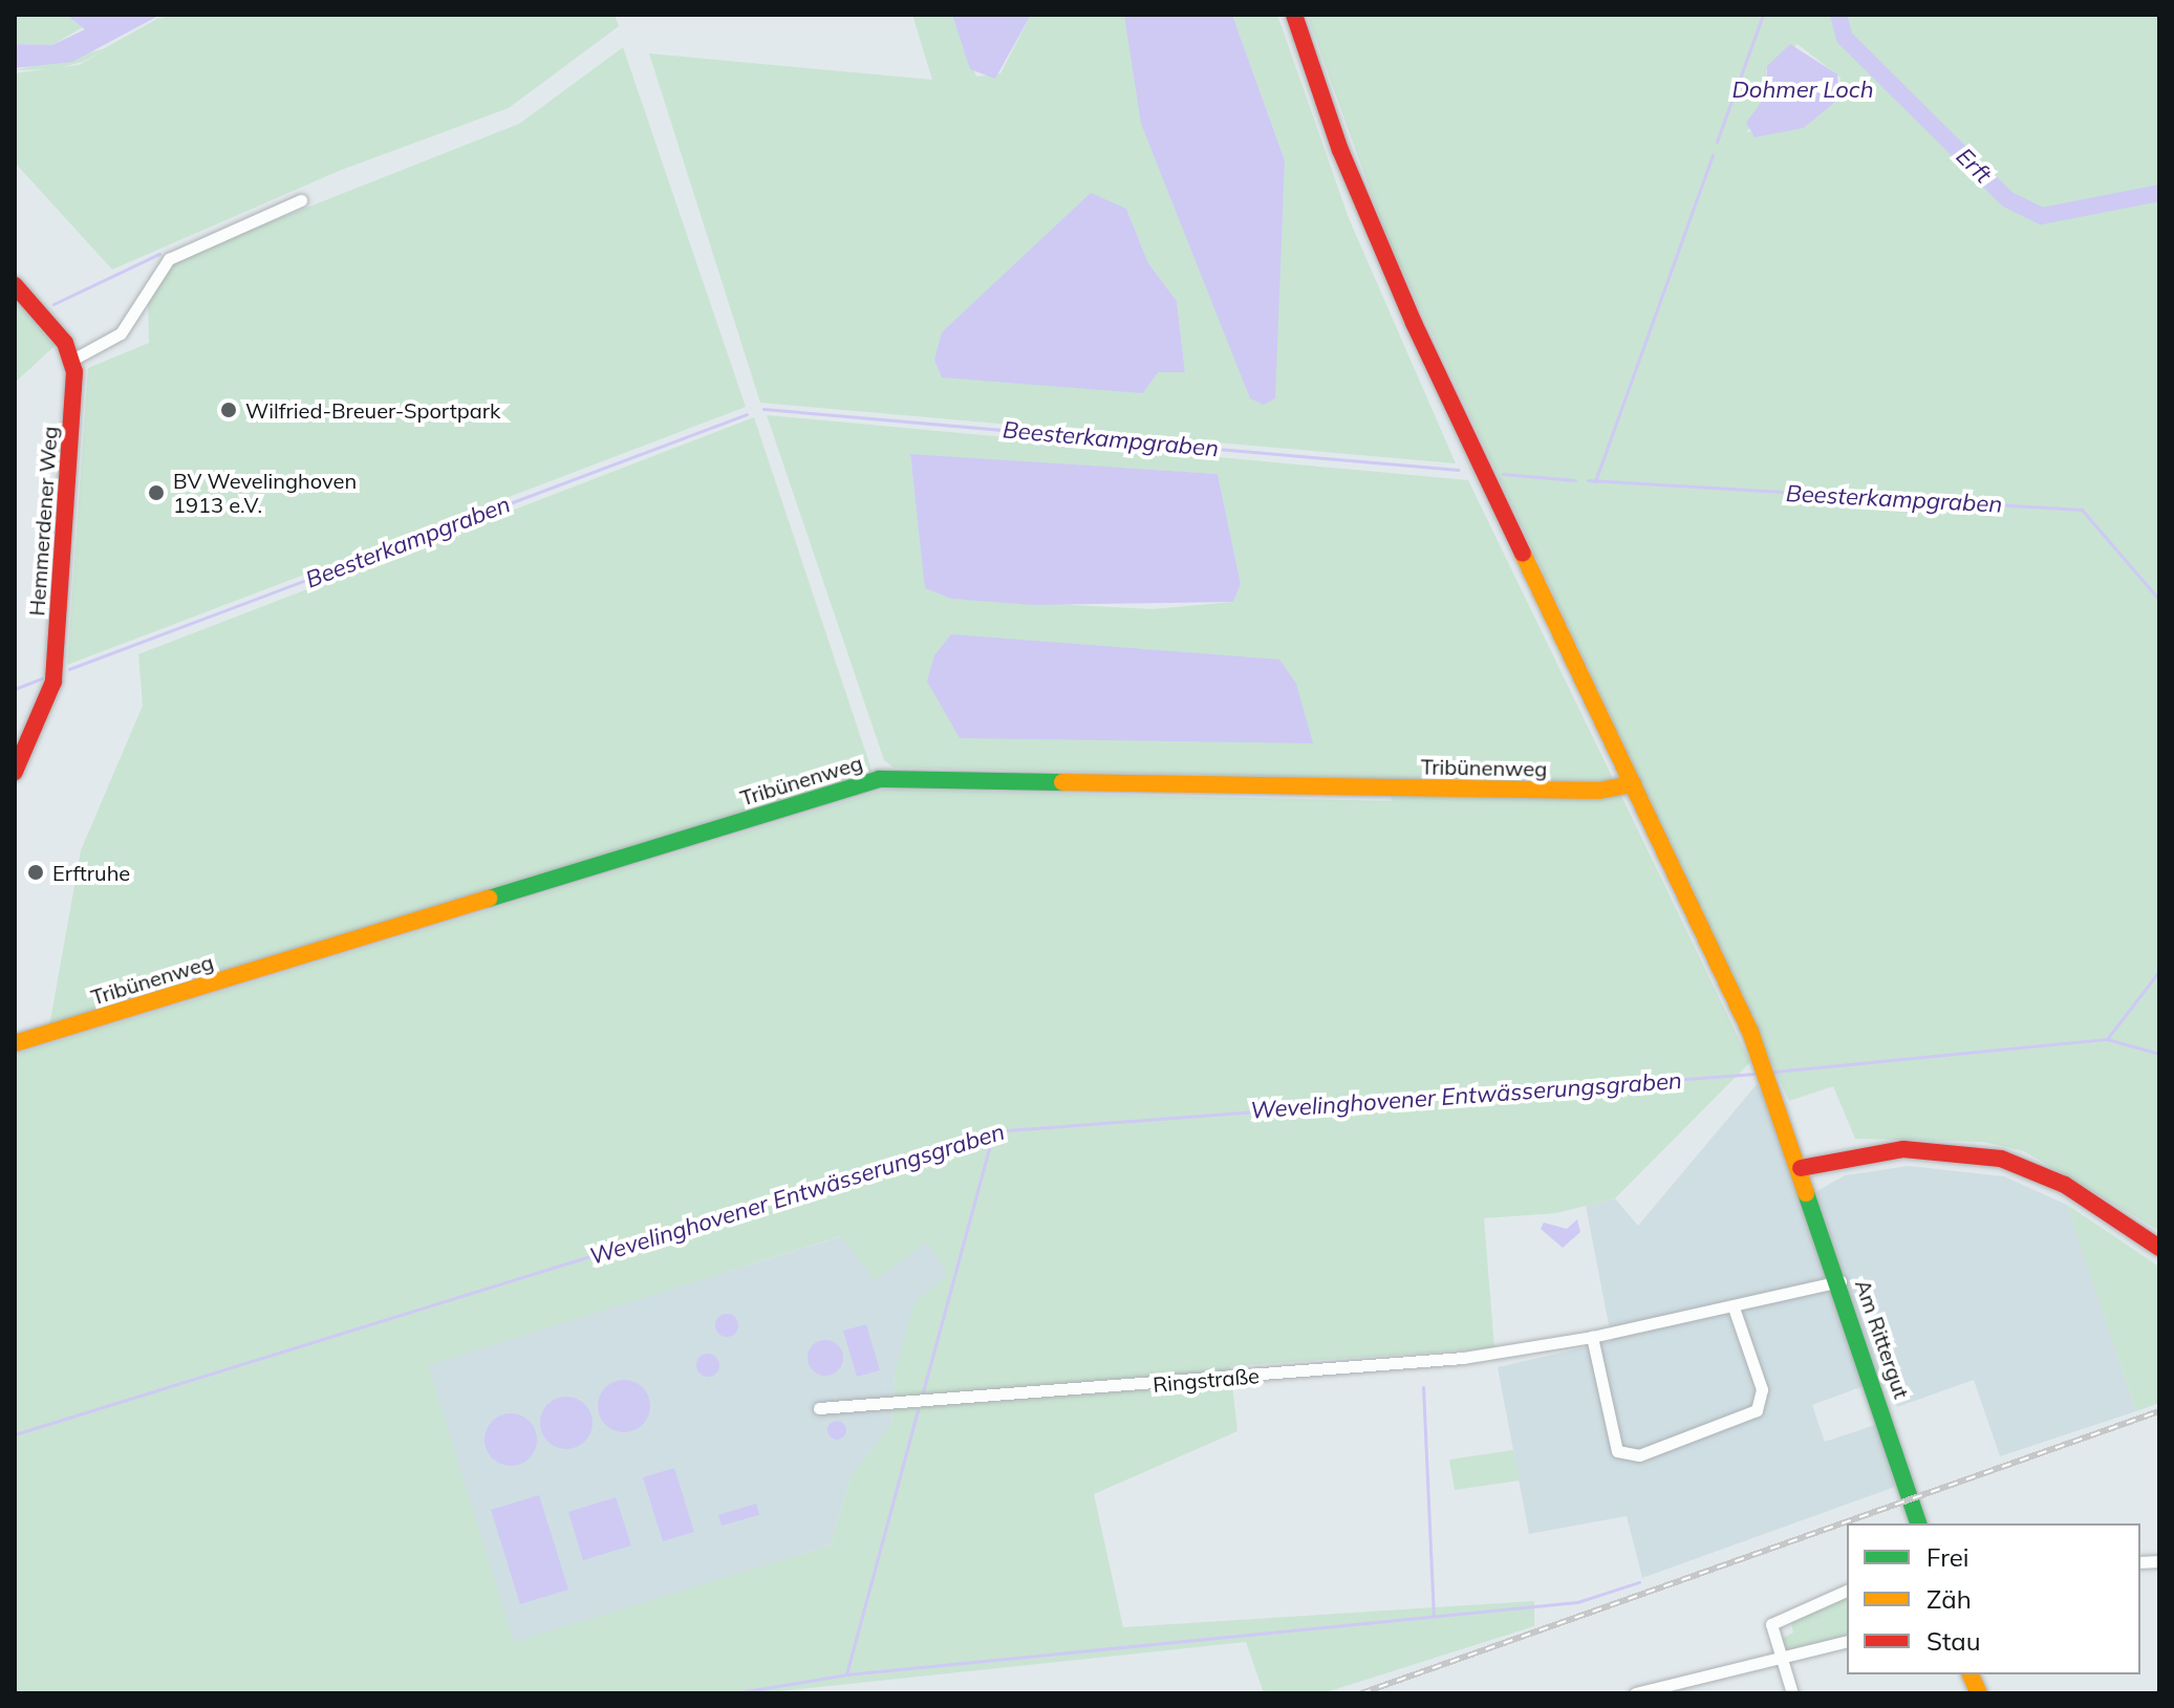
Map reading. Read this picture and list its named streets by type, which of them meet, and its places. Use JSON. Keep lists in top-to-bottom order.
{
  "streets": {
    "street": [
      "Hemmerdener Weg",
      "Tribünenweg",
      "Am Rittergut",
      "Ringstraße"
    ]
  },
  "crossings": [
    ["Tribünenweg", "Am Rittergut"],
    ["Am Rittergut", "Ringstraße"]
  ],
  "water": [
    "Dohmer Loch",
    "Erft",
    "Beesterkampgraben",
    "Wevelinghovener Entwässerungsgraben"
  ],
  "places": ["Wilfried-Breuer-Sportpark", "BV Wevelinghoven 1913 e.V.", "Erftruhe"],
  "legend": ["Frei", "Zäh", "Stau"]
}
